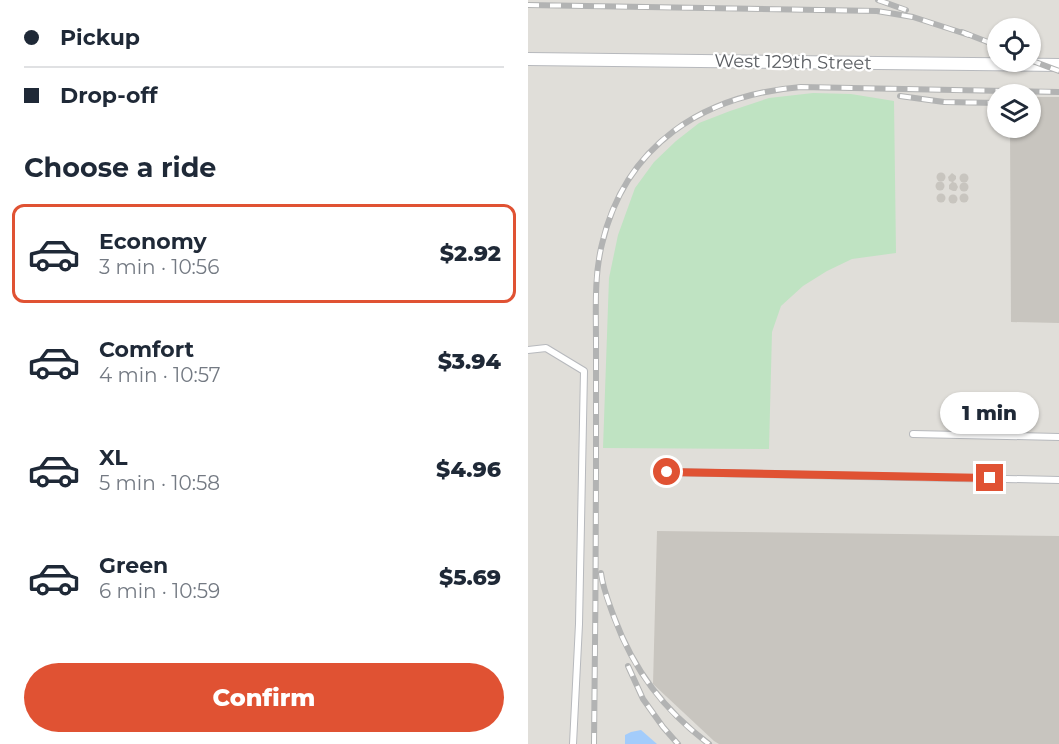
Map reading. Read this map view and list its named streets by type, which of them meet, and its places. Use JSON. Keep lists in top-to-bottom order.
{
  "streets": {
    "street": ["West 129th Street"]
  },
  "page": {
    "banner": ["Pickup", "Drop-off"],
    "heading": "Choose a ride",
    "list": [
      {
        "name": "Economy",
        "note": "3 min · 10:56",
        "value": "$2.92"
      },
      {
        "name": "Comfort",
        "note": "4 min · 10:57",
        "value": "$3.94"
      },
      {
        "name": "XL",
        "note": "5 min · 10:58",
        "value": "$4.96"
      },
      {
        "name": "Green",
        "note": "6 min · 10:59",
        "value": "$5.69"
      }
    ],
    "bubble": "1 min",
    "buttons": "Confirm"
  }
}
